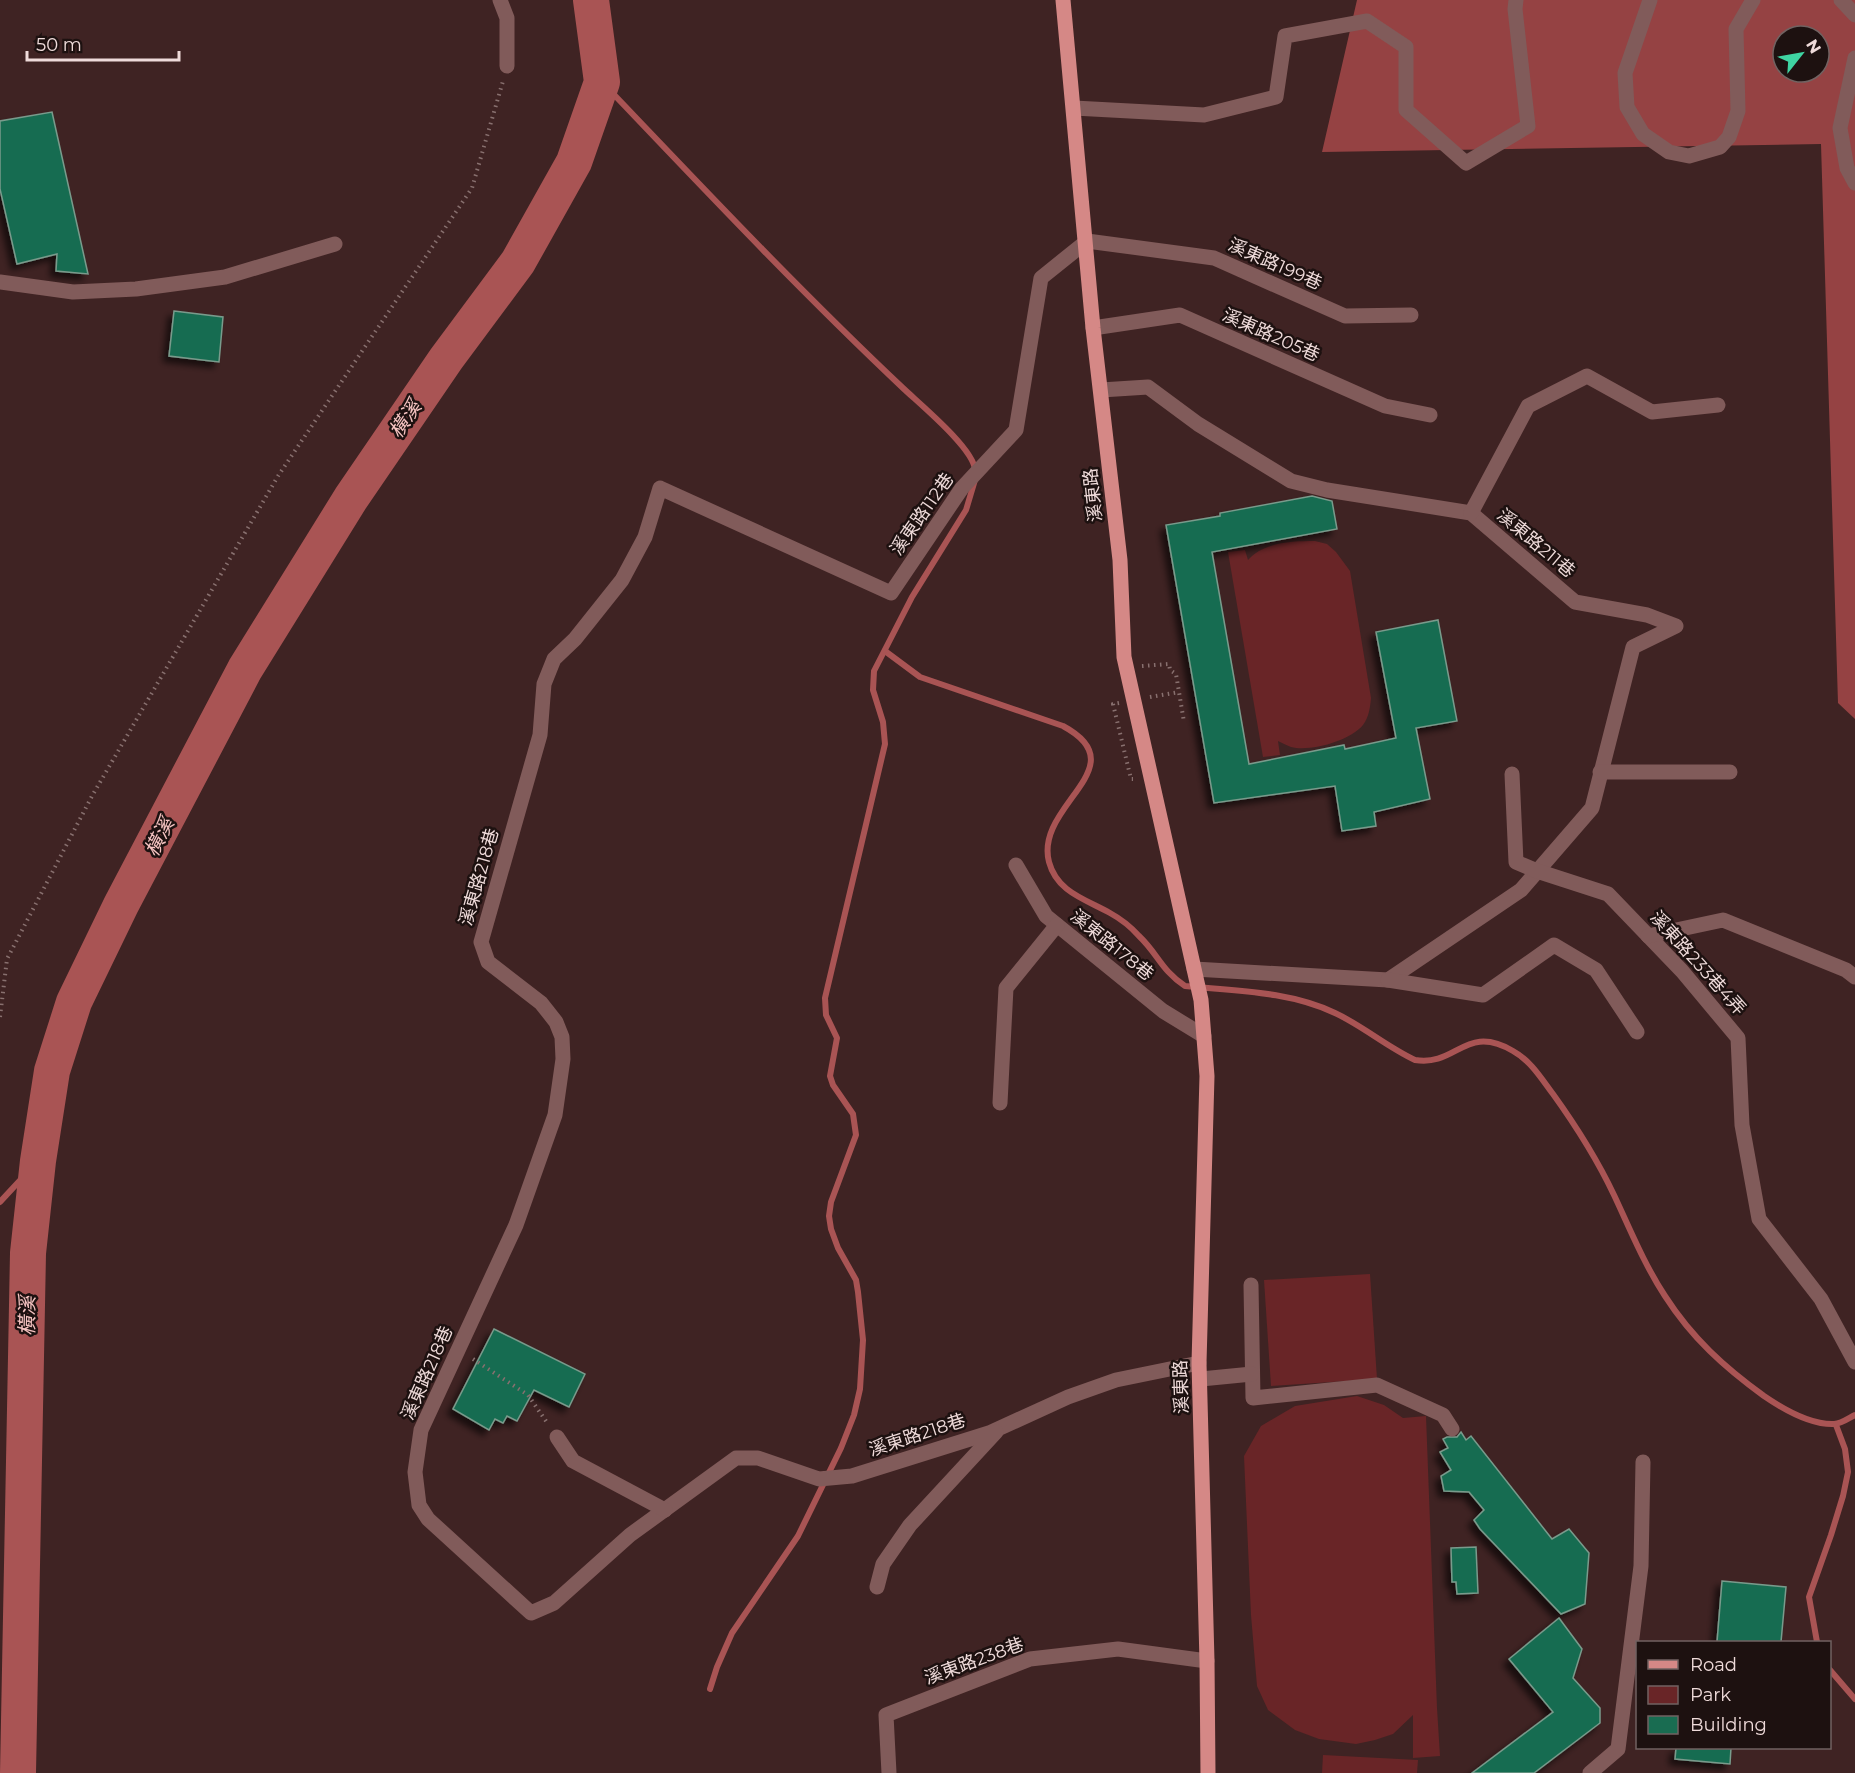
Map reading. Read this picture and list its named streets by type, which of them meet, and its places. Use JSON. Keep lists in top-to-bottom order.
{
  "streets": {
    "main road": ["溪東路"],
    "street": [
      "溪東路199巷",
      "溪東路205巷",
      "溪東路112巷",
      "溪東路211巷",
      "溪東路218巷",
      "溪東路178巷",
      "溪東路233巷4弄",
      "溪東路238巷"
    ]
  },
  "crossings": [
    ["溪東路199巷", "溪東路"],
    ["溪東路199巷", "溪東路112巷"],
    ["溪東路205巷", "溪東路"],
    ["溪東路", "溪東路112巷"],
    ["溪東路", "溪東路211巷"],
    ["溪東路", "溪東路218巷"],
    ["溪東路", "溪東路178巷"],
    ["溪東路", "溪東路238巷"],
    ["溪東路112巷", "溪東路218巷"],
    ["溪東路211巷", "溪東路233巷4弄"]
  ],
  "water": ["橫溪"],
  "legend": ["Road", "Park", "Building"],
  "scale_bar": "50 m",
  "north": "top right"
}
